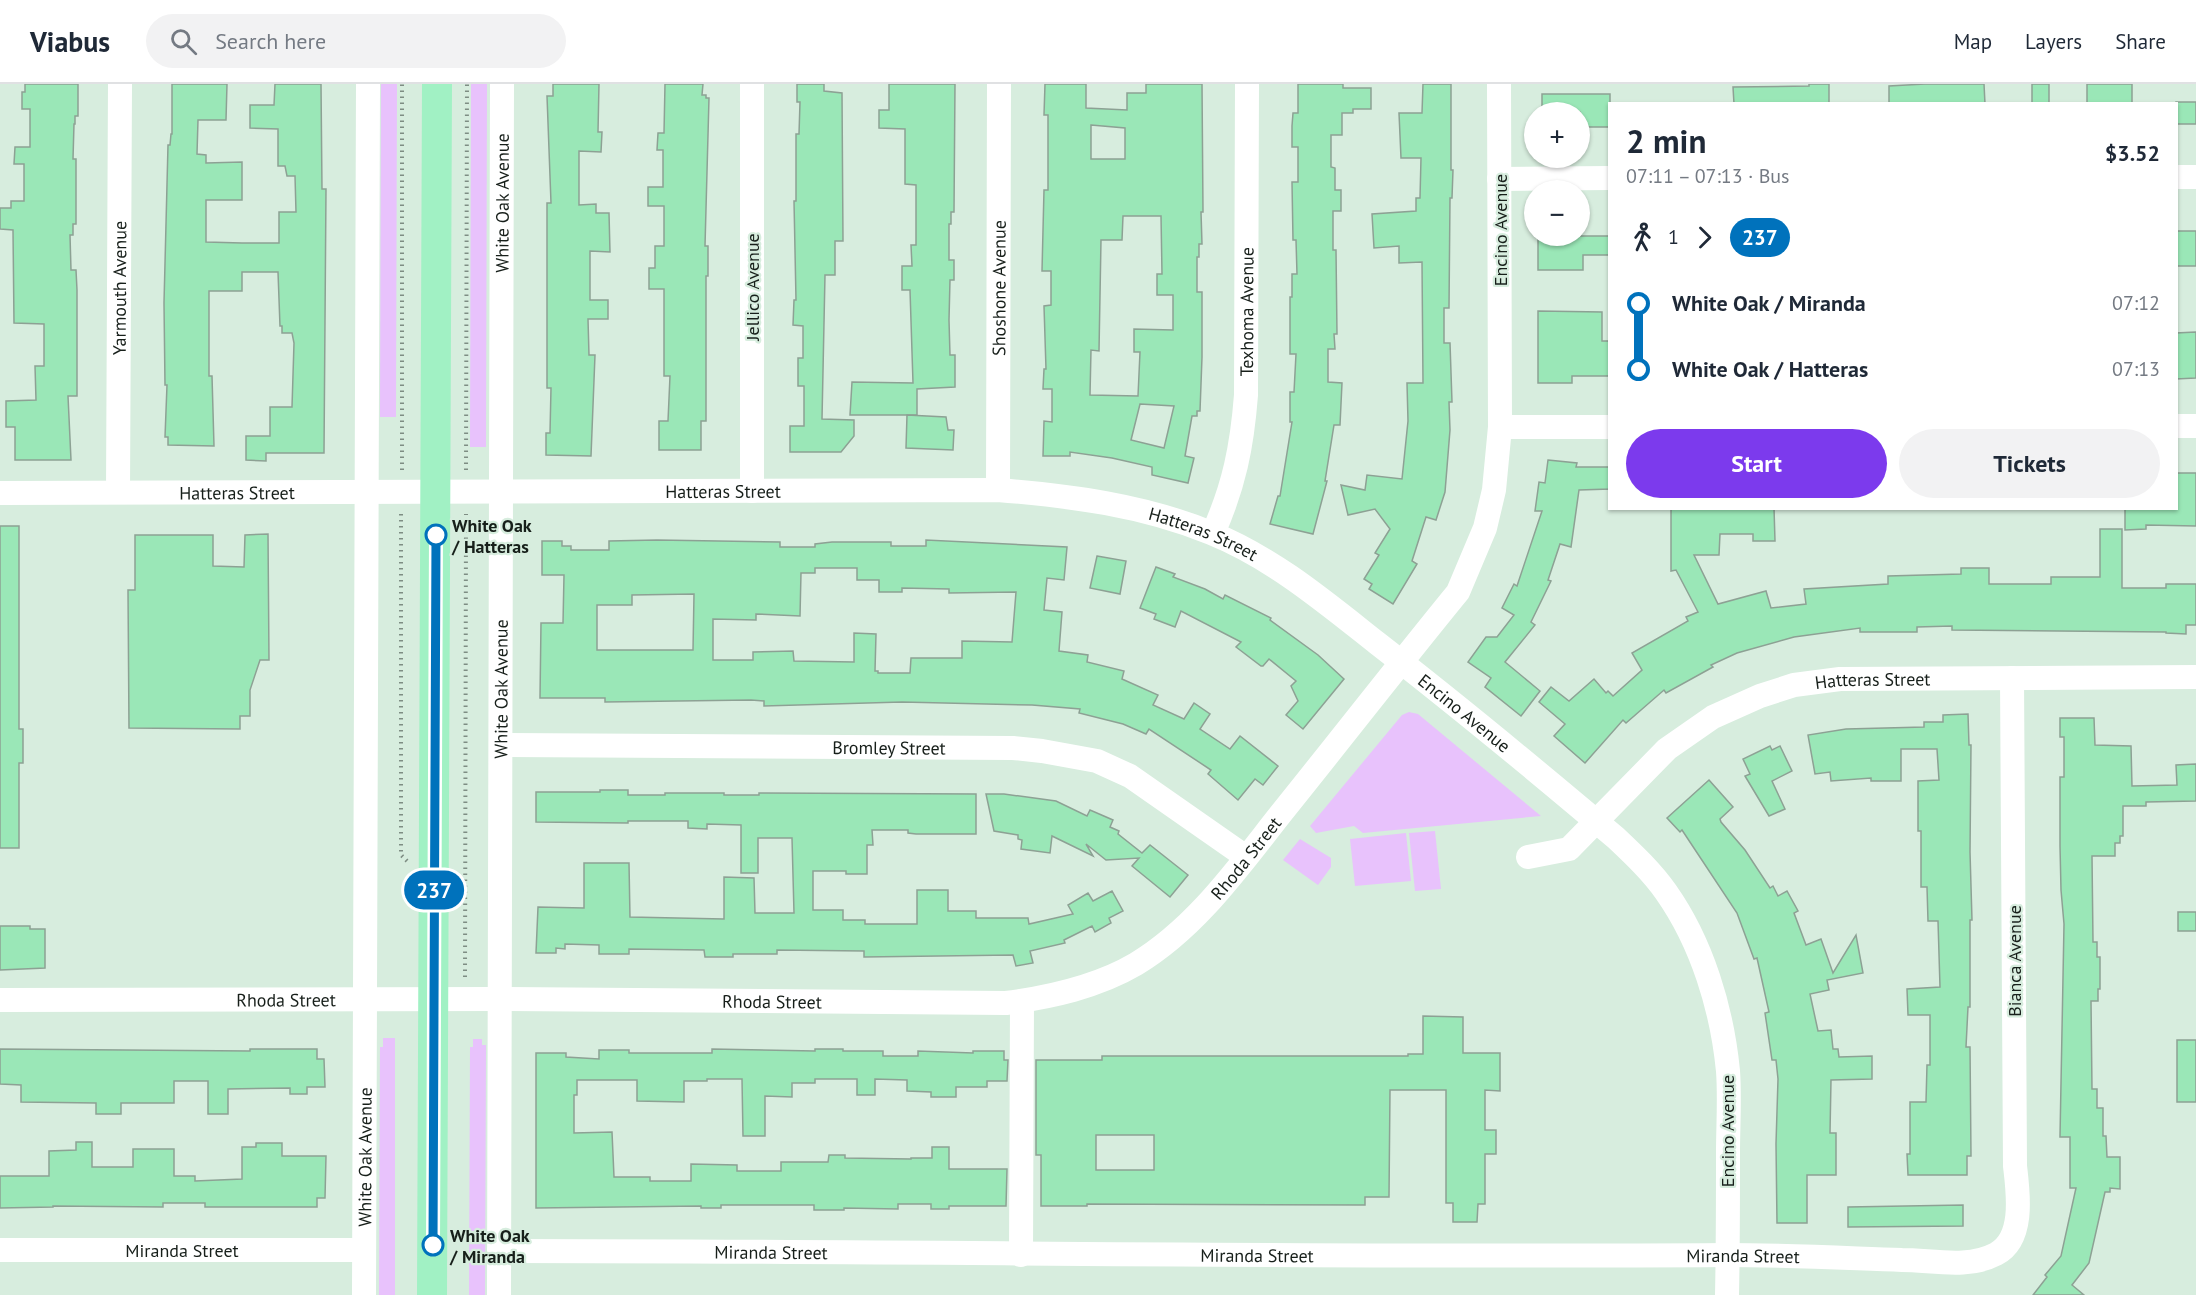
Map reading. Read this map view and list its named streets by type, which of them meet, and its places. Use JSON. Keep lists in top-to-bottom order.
{
  "streets": {
    "street": [
      "White Oak Avenue",
      "Encino Avenue",
      "Jellico Avenue",
      "Shoshone Avenue",
      "Yarmouth Avenue",
      "Texhoma Avenue",
      "Hatteras Street",
      "Bromley Street",
      "Rhoda Street",
      "Bianca Avenue",
      "Miranda Street"
    ]
  },
  "crossings": [
    ["White Oak Avenue", "Hatteras Street"],
    ["White Oak Avenue", "Bromley Street"],
    ["White Oak Avenue", "Rhoda Street"],
    ["White Oak Avenue", "Miranda Street"],
    ["Encino Avenue", "Hatteras Street"],
    ["Encino Avenue", "Rhoda Street"],
    ["Encino Avenue", "Miranda Street"],
    ["Jellico Avenue", "Hatteras Street"],
    ["Shoshone Avenue", "Hatteras Street"],
    ["Yarmouth Avenue", "Hatteras Street"],
    ["Texhoma Avenue", "Hatteras Street"],
    ["Hatteras Street", "Rhoda Street"],
    ["Hatteras Street", "Bianca Avenue"],
    ["Bromley Street", "Rhoda Street"],
    ["Bianca Avenue", "Miranda Street"]
  ],
  "places": ["White Oak / Hatteras", "White Oak / Miranda"],
  "lines": ["bus line 237"],
  "page": {
    "header": "Viabus",
    "search": "Search here",
    "nav": ["Map", "Layers", "Share"],
    "on_map": "237",
    "map_buttons": ["+", "−"],
    "heading": ["2 min", "07:11 – 07:13 · Bus", "$3.52"],
    "legs": ["1", "237"],
    "list": [
      {
        "name": "White Oak / Miranda",
        "value": "07:12"
      },
      {
        "name": "White Oak / Hatteras",
        "value": "07:13"
      }
    ],
    "buttons": ["Start", "Tickets"]
  }
}
